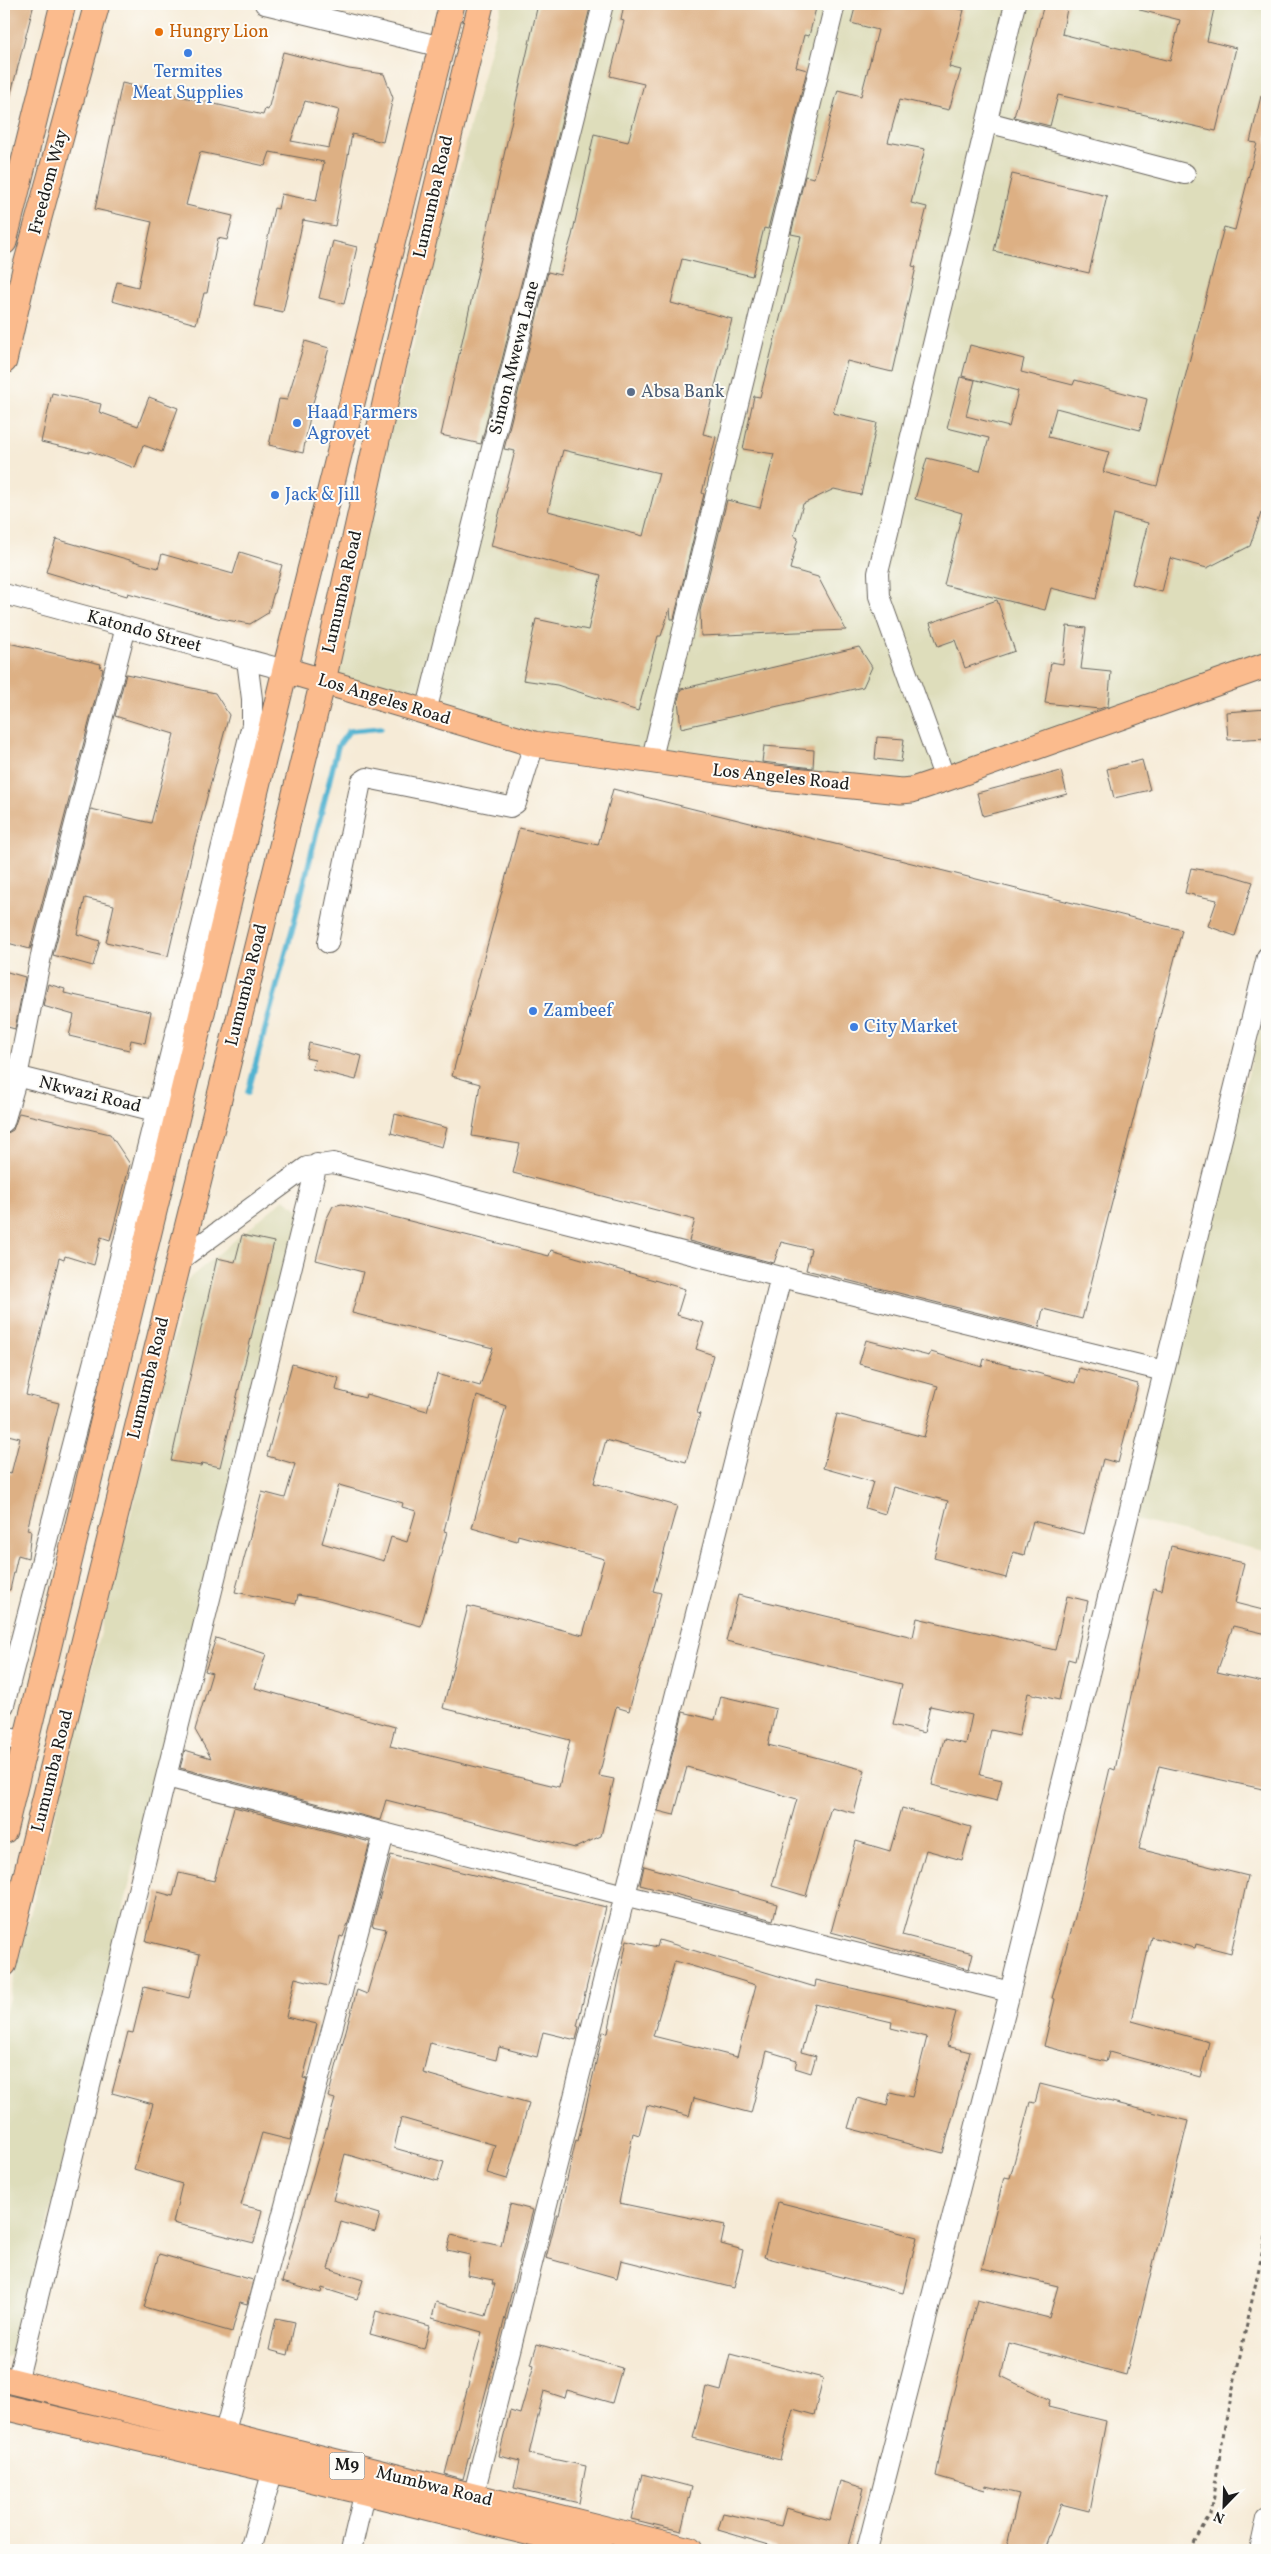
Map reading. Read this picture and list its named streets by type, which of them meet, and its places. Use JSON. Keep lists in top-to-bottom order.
{
  "streets": {
    "main road": [
      "Freedom Way",
      "Lumumba Road",
      "Los Angeles Road",
      "M9",
      "Mumbwa Road"
    ],
    "street": ["Simon Mwewa Lane", "Katondo Street", "Nkwazi Road"]
  },
  "crossings": [
    ["Lumumba Road", "Katondo Street"],
    ["Lumumba Road", "Los Angeles Road"],
    ["Lumumba Road", "Nkwazi Road"],
    ["Simon Mwewa Lane", "Los Angeles Road"],
    ["Katondo Street", "Los Angeles Road"]
  ],
  "places": [
    "Hungry Lion",
    "Termites Meat Supplies",
    "Absa Bank",
    "Haad Farmers Agrovet",
    "Jack & Jill",
    "Zambeef",
    "City Market"
  ],
  "north": "bottom left"
}
